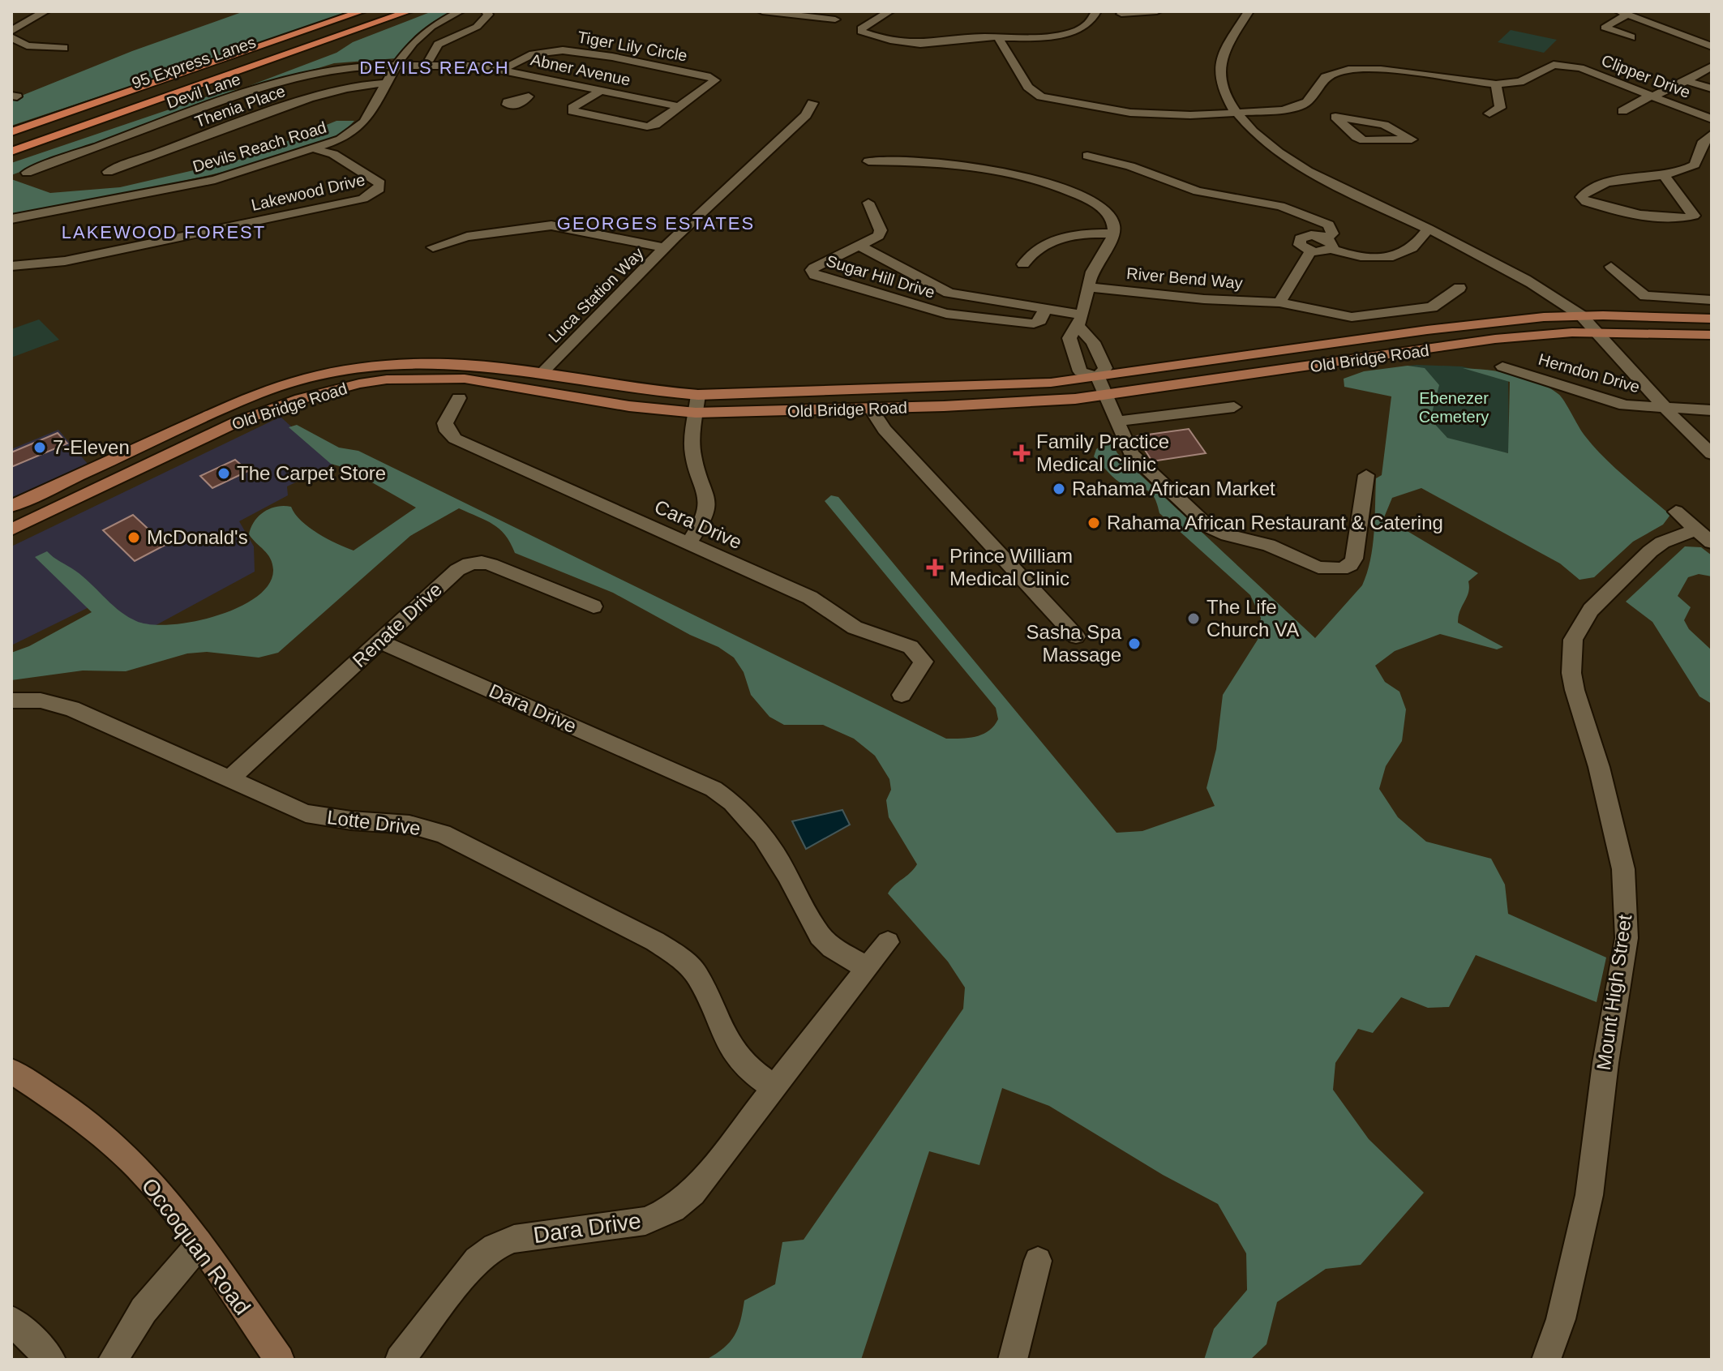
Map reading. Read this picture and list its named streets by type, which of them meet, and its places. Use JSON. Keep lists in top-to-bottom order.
{
  "streets": {
    "highway": ["95 Express Lanes"],
    "main road": ["Old Bridge Road"],
    "street": [
      "Tiger Lily Circle",
      "Abner Avenue",
      "Clipper Drive",
      "Devil Lane",
      "Thenia Place",
      "Devils Reach Road",
      "Lakewood Drive",
      "Sugar Hill Drive",
      "River Bend Way",
      "Luca Station Way",
      "Herndon Drive",
      "Cara Drive",
      "Renate Drive",
      "Dara Drive",
      "Lotte Drive",
      "Mount High Street",
      "Occoquan Road"
    ]
  },
  "crossings": [
    ["Tiger Lily Circle", "Abner Avenue"],
    ["Abner Avenue", "Devil Lane"],
    ["Abner Avenue", "Devils Reach Road"],
    ["Devil Lane", "Devils Reach Road"],
    ["Thenia Place", "Devils Reach Road"],
    ["Devils Reach Road", "Lakewood Drive"],
    ["Luca Station Way", "Old Bridge Road"],
    ["Renate Drive", "Dara Drive"],
    ["Renate Drive", "Lotte Drive"],
    ["Dara Drive", "Lotte Drive"]
  ],
  "districts": ["DEVILS REACH", "GEORGES ESTATES", "LAKEWOOD FOREST"],
  "parks": ["Ebenezer Cemetery"],
  "places": {
    "other": [
      "7-Eleven",
      "The Carpet Store",
      "Rahama African Market",
      "Rahama African Restaurant & Catering",
      "McDonald's",
      "The Life Church VA",
      "Sasha Spa Massage"
    ],
    "health": ["Family Practice Medical Clinic", "Prince William Medical Clinic"]
  }
}
